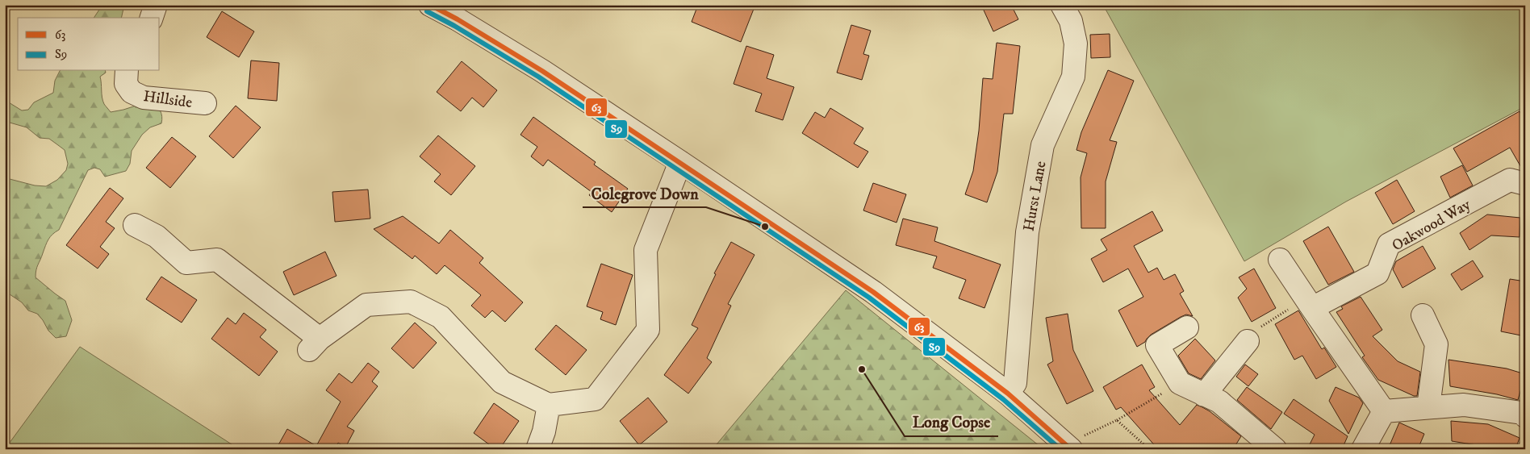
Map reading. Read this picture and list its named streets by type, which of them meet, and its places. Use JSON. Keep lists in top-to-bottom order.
{
  "streets": {
    "street": ["Hillside", "Hurst Lane", "Oakwood Way"]
  },
  "places": ["Colegrove Down", "Long Copse"],
  "lines": ["transit line 63", "transit line S9"],
  "legend": ["63", "S9"]
}
